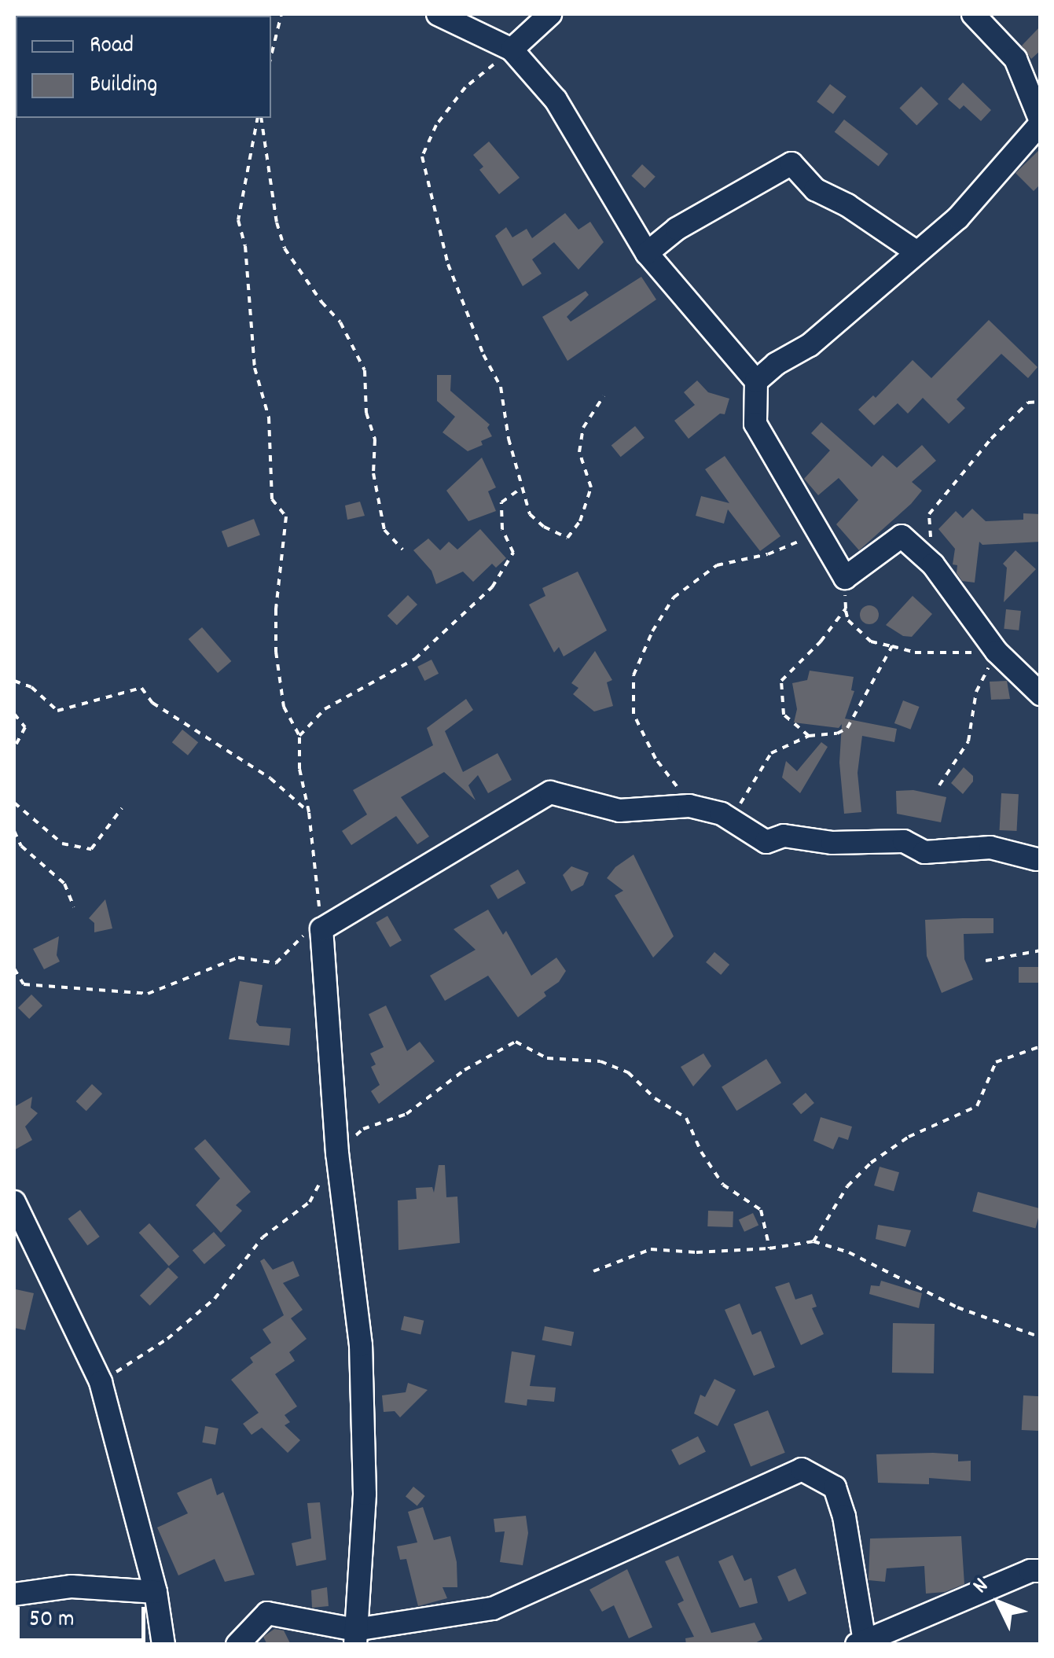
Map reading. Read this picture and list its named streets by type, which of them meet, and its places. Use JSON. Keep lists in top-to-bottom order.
{
  "legend": ["Road", "Building"],
  "scale_bar": "50 m",
  "north": "top left"
}
